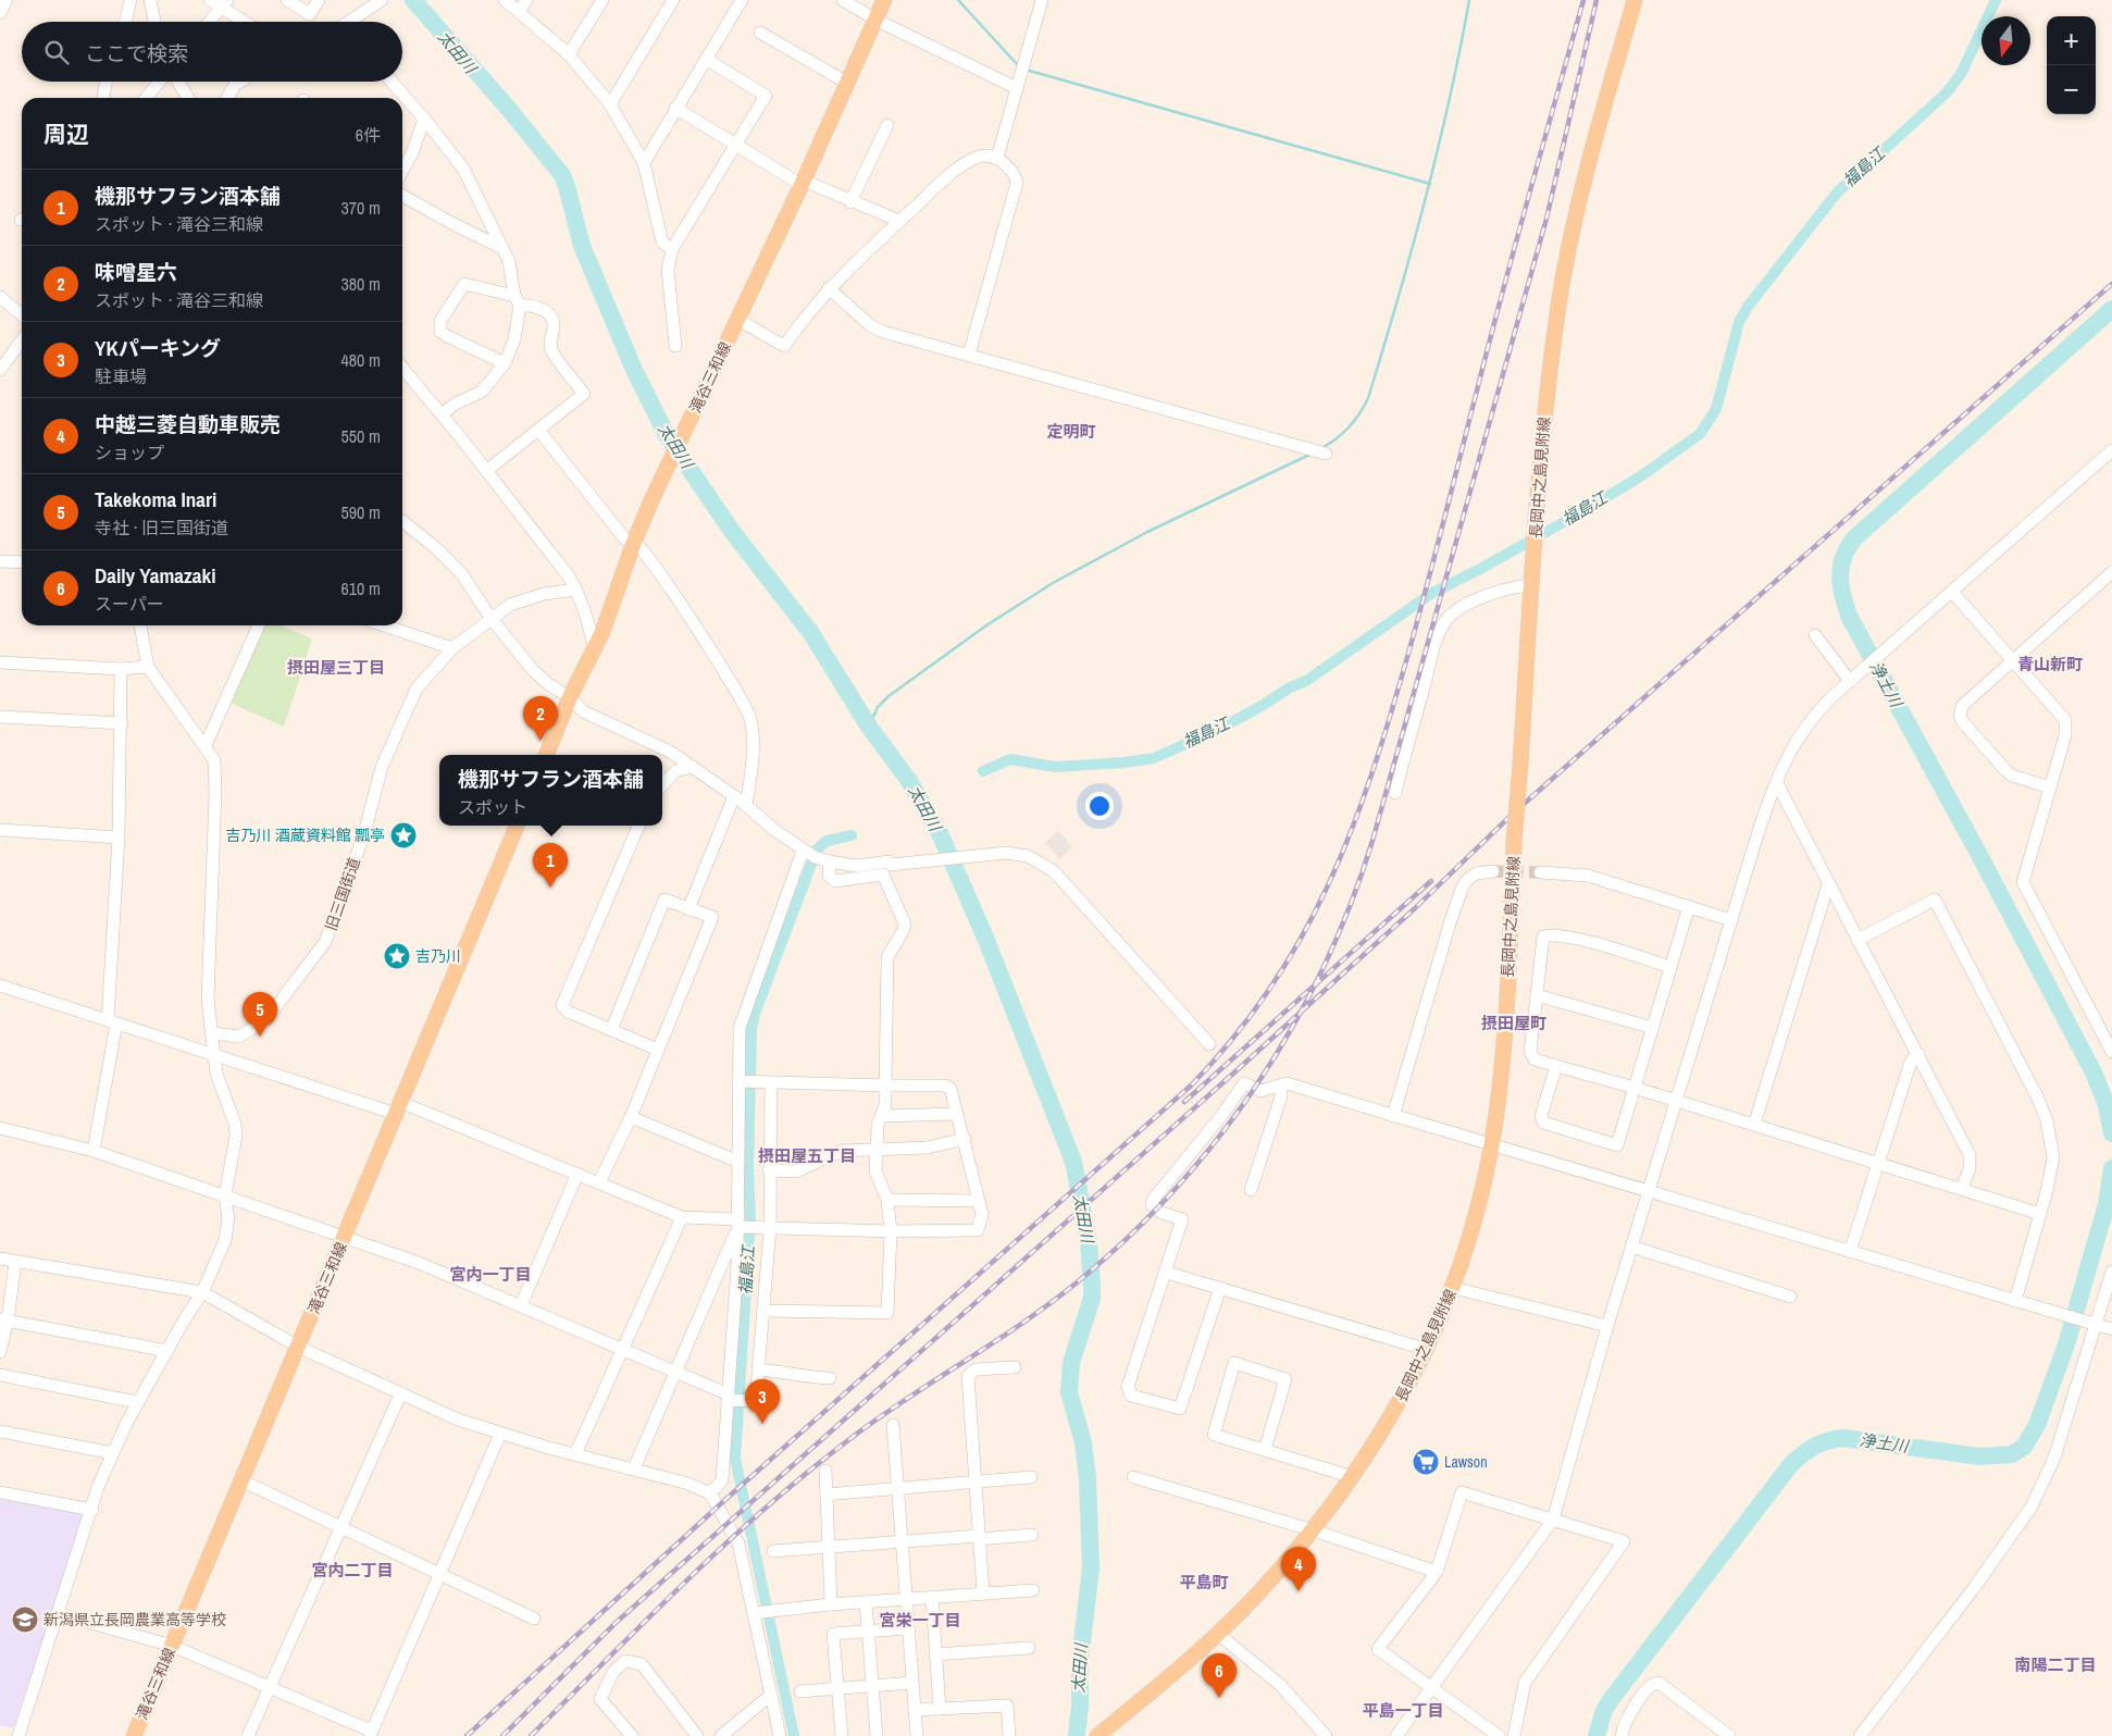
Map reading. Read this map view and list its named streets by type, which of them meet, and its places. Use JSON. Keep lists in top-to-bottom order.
{
  "streets": {
    "main road": ["滝谷三和線", "長岡中之島見附線"],
    "street": ["旧三国街道"]
  },
  "districts": [
    "定明町",
    "青山新町",
    "摂田屋三丁目",
    "摂田屋町",
    "摂田屋五丁目",
    "宮内一丁目",
    "宮内二丁目",
    "平島町",
    "宮栄一丁目",
    "南陽二丁目",
    "平島一丁目"
  ],
  "water": ["太田川", "福島江", "浄土川"],
  "places": {
    "place": ["吉乃川 酒蔵資料館 瓢亭", "吉乃川"],
    "supermarket": ["Lawson"],
    "school or university": ["新潟県立長岡農業高等学校"]
  },
  "north": "bottom",
  "page": {
    "map_buttons": ["+", "−"],
    "search": "ここで検索",
    "heading": ["周辺", "6件"],
    "list": [
      {
        "mark": "1",
        "name": "機那サフラン酒本舗",
        "note": "スポット · 滝谷三和線",
        "value": "370 m"
      },
      {
        "mark": "2",
        "name": "味噌星六",
        "note": "スポット · 滝谷三和線",
        "value": "380 m"
      },
      {
        "mark": "3",
        "name": "YKパーキング",
        "note": "駐車場",
        "value": "480 m"
      },
      {
        "mark": "4",
        "name": "中越三菱自動車販売",
        "note": "ショップ",
        "value": "550 m"
      },
      {
        "mark": "5",
        "name": "Takekoma Inari",
        "note": "寺社 · 旧三国街道",
        "value": "590 m"
      },
      {
        "mark": "6",
        "name": "Daily Yamazaki",
        "note": "スーパー",
        "value": "610 m"
      }
    ],
    "pins": [
      "2",
      "1",
      "5",
      "3",
      "4",
      "6"
    ],
    "popup": ["機那サフラン酒本舗", "スポット"]
  }
}
